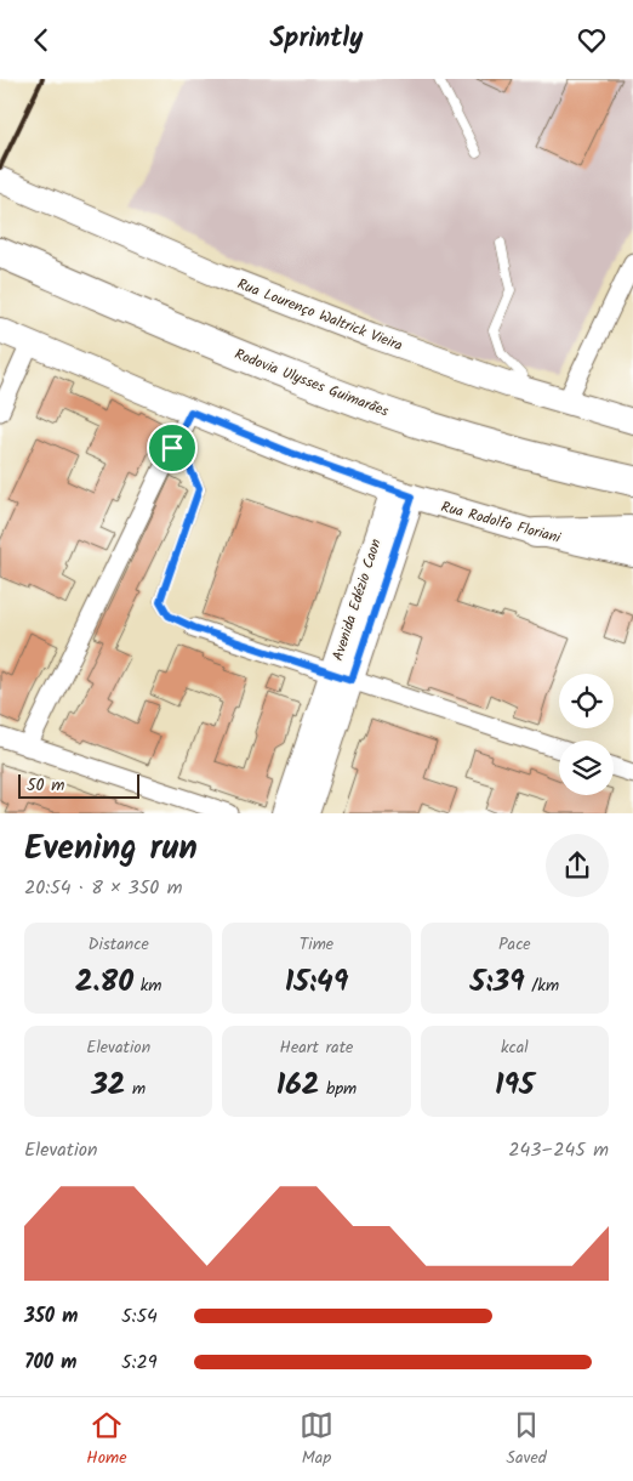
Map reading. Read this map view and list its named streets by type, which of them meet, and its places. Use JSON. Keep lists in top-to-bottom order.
{
  "streets": {
    "highway": ["Rodovia Ulysses Guimarães"],
    "main road": ["Rua Lourenço Waltrick Vieira", "Rua Rodolfo Floriani", "Avenida Edézio Caon"]
  },
  "crossings": [
    ["Rua Rodolfo Floriani", "Avenida Edézio Caon"]
  ],
  "scale_bar": "50 m",
  "page": {
    "header": "Sprintly",
    "scale": "50 m",
    "heading": ["Evening run", "20:54 · 8 × 350 m"],
    "stats": [
      ["Distance", "2.80 km"],
      ["Time", "15:49"],
      ["Pace", "5:39 /km"],
      ["Elevation", "32 m"],
      ["Heart rate", "162 bpm"],
      ["kcal", "195"]
    ],
    "chart": ["Elevation", "243–245 m"],
    "list": [
      {
        "name": "350 m",
        "note": "5:54"
      },
      {
        "name": "700 m",
        "note": "5:29"
      }
    ],
    "tabs": ["Home", "Map", "Saved"]
  }
}
